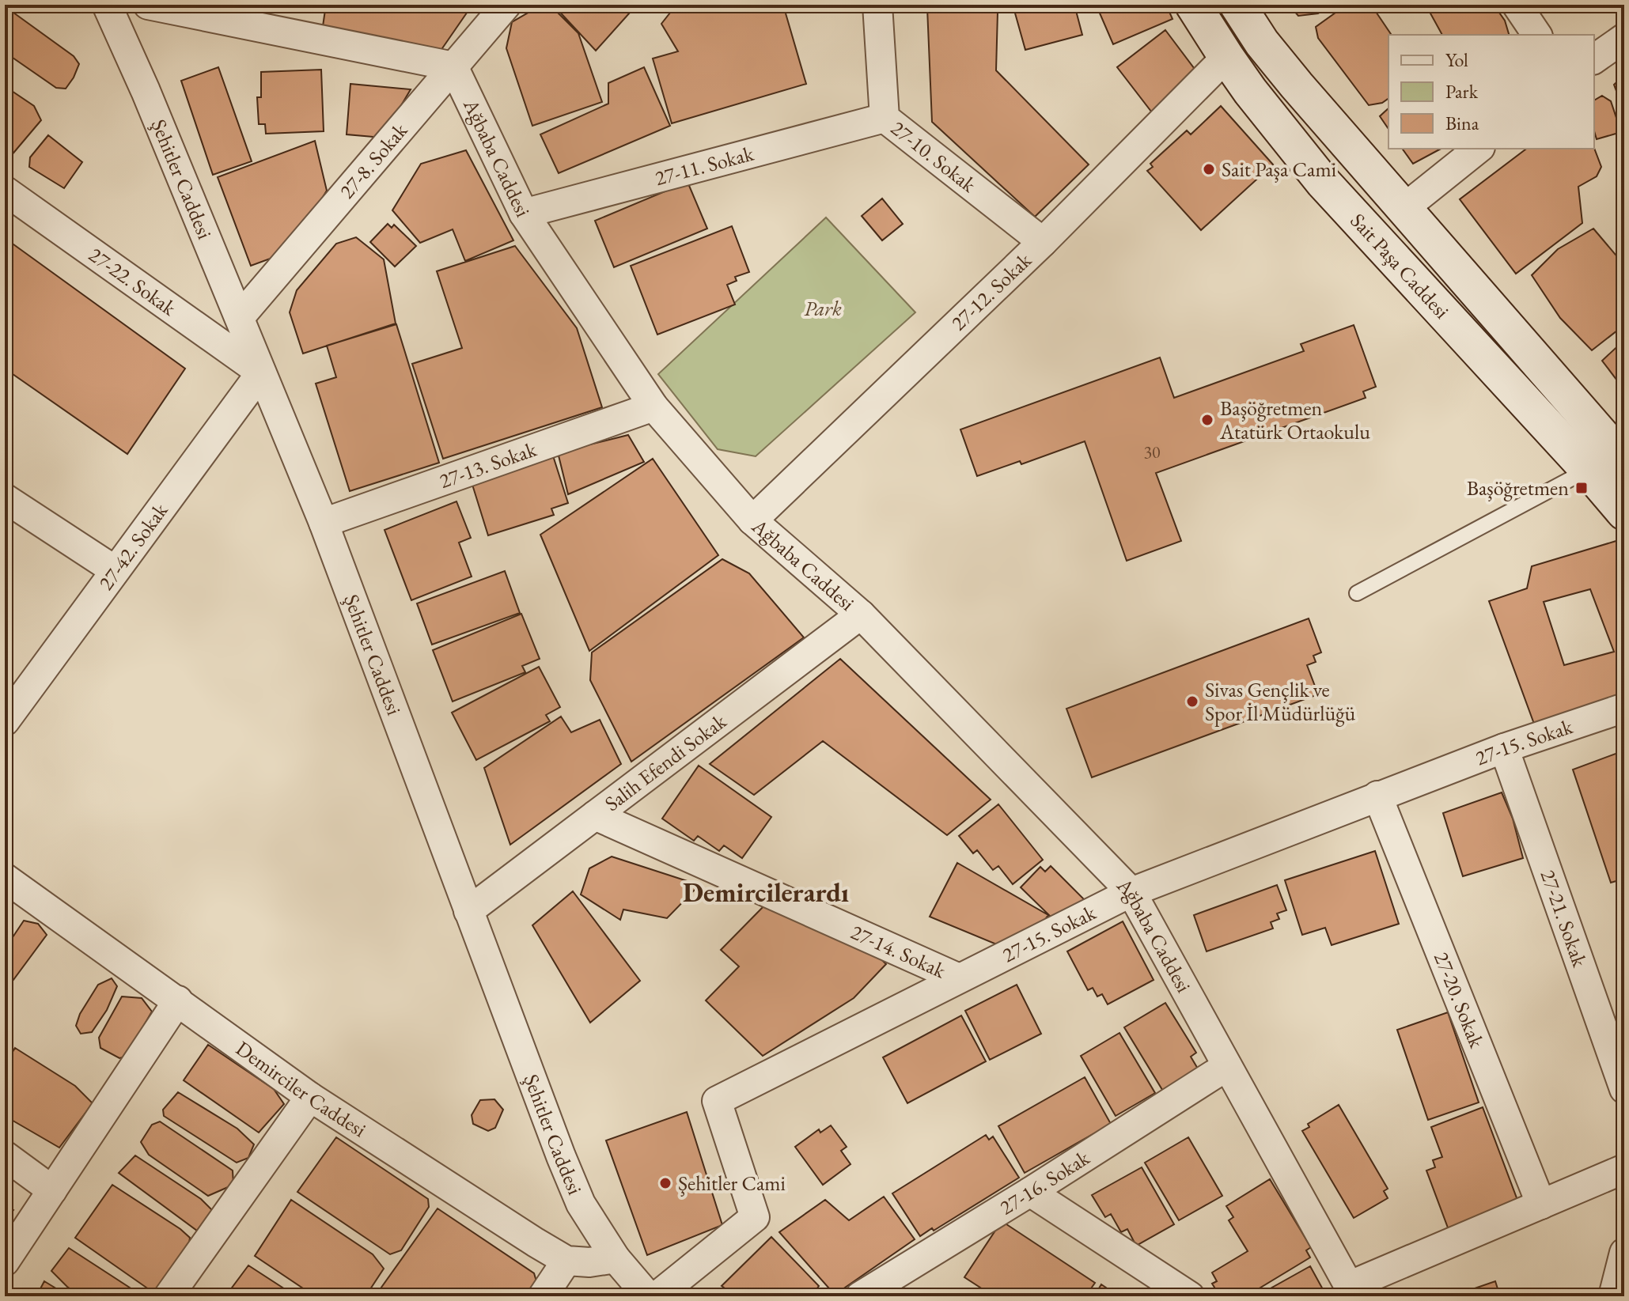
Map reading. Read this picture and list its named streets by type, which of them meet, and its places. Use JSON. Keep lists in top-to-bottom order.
{
  "streets": {
    "street": [
      "Ağbaba Caddesi",
      "27-10. Sokak",
      "27-8. Sokak",
      "27-11. Sokak",
      "Şehitler Caddesi",
      "Sait Paşa Caddesi",
      "27-22. Sokak",
      "27-12. Sokak",
      "27-13. Sokak",
      "27-42. Sokak",
      "27-15. Sokak",
      "Salih Efendi Sokak",
      "27-21. Sokak",
      "27-14. Sokak",
      "27-20. Sokak",
      "Demirciler Caddesi",
      "27-16. Sokak"
    ]
  },
  "crossings": [
    ["Ağbaba Caddesi", "27-8. Sokak"],
    ["Ağbaba Caddesi", "27-11. Sokak"],
    ["Ağbaba Caddesi", "27-12. Sokak"],
    ["Ağbaba Caddesi", "27-13. Sokak"],
    ["Ağbaba Caddesi", "27-15. Sokak"],
    ["Ağbaba Caddesi", "Salih Efendi Sokak"],
    ["Ağbaba Caddesi", "27-16. Sokak"],
    ["27-10. Sokak", "27-11. Sokak"],
    ["27-10. Sokak", "27-12. Sokak"],
    ["27-8. Sokak", "Şehitler Caddesi"],
    ["Şehitler Caddesi", "27-22. Sokak"],
    ["Şehitler Caddesi", "27-13. Sokak"],
    ["Şehitler Caddesi", "27-42. Sokak"],
    ["Şehitler Caddesi", "Salih Efendi Sokak"],
    ["Sait Paşa Caddesi", "27-12. Sokak"],
    ["27-22. Sokak", "27-42. Sokak"],
    ["27-15. Sokak", "27-21. Sokak"],
    ["27-15. Sokak", "27-14. Sokak"],
    ["27-15. Sokak", "27-20. Sokak"],
    ["Salih Efendi Sokak", "27-14. Sokak"]
  ],
  "districts": ["Demircilerardı"],
  "parks": ["Park"],
  "places": {
    "other": [
      "Sait Paşa Cami",
      "Başöğretmen Atatürk Ortaokulu",
      "Sivas Gençlik ve Spor İl Müdürlüğü",
      "Şehitler Cami"
    ],
    "transit": ["Başöğretmen"]
  },
  "house_numbers": ["30"],
  "legend": ["Yol", "Park", "Bina"]
}
